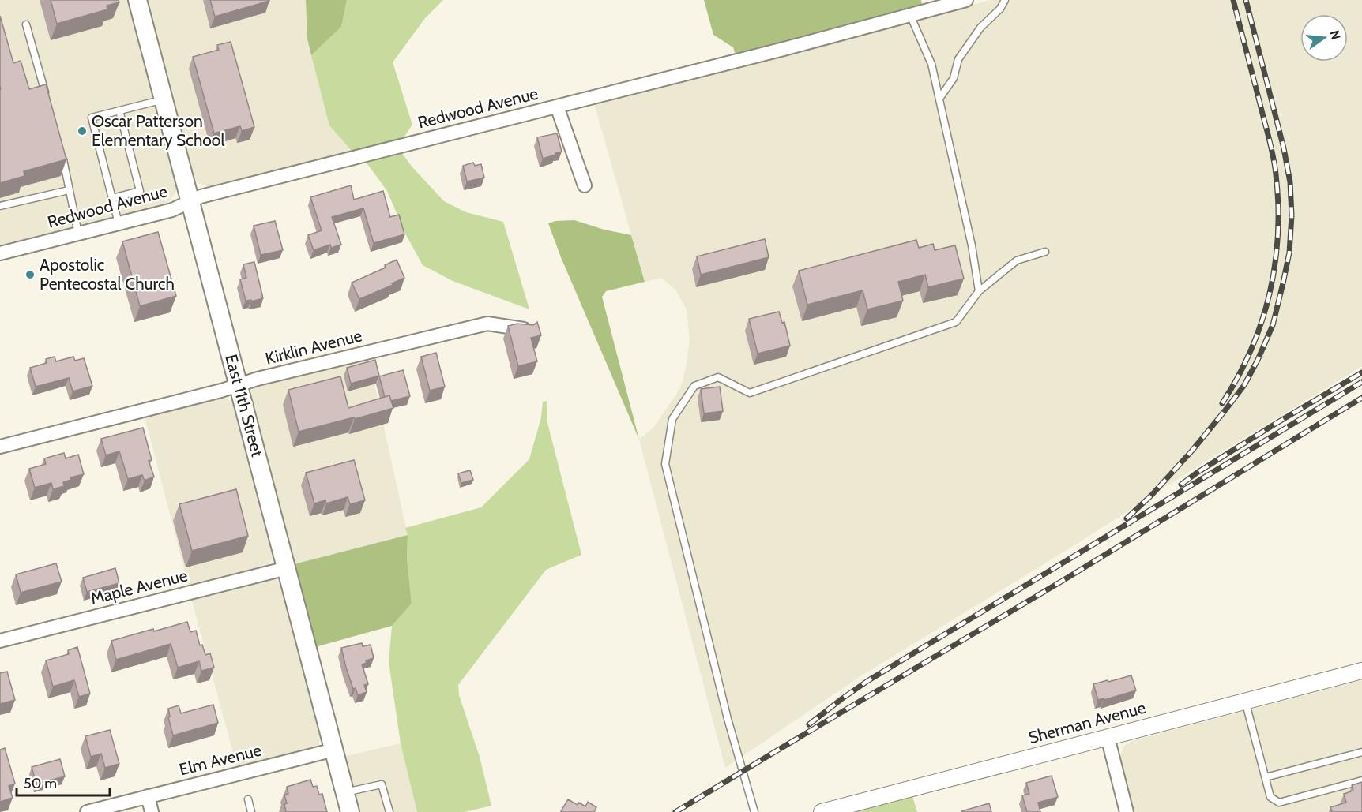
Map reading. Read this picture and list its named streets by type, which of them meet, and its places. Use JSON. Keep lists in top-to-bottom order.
{
  "streets": {
    "main road": ["East 11th Street"],
    "street": [
      "Redwood Avenue",
      "Kirklin Avenue",
      "Maple Avenue",
      "Sherman Avenue",
      "Elm Avenue"
    ]
  },
  "crossings": [
    ["Redwood Avenue", "East 11th Street"],
    ["Kirklin Avenue", "East 11th Street"],
    ["East 11th Street", "Maple Avenue"],
    ["East 11th Street", "Elm Avenue"]
  ],
  "places": ["Oscar Patterson Elementary School", "Apostolic Pentecostal Church"],
  "scale_bar": "50 m",
  "north": "right"
}
